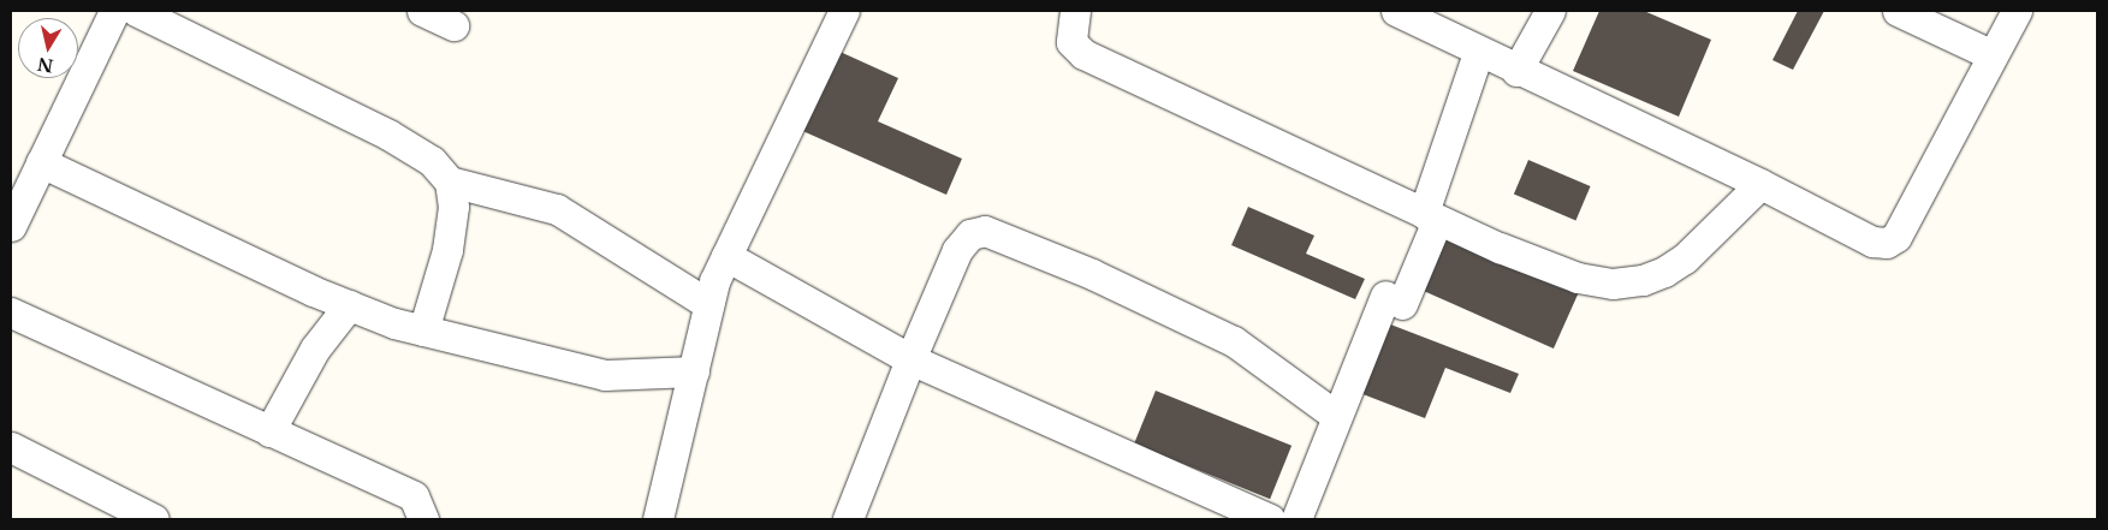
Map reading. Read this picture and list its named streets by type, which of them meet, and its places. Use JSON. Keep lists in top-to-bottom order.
{
  "north": "bottom"
}
